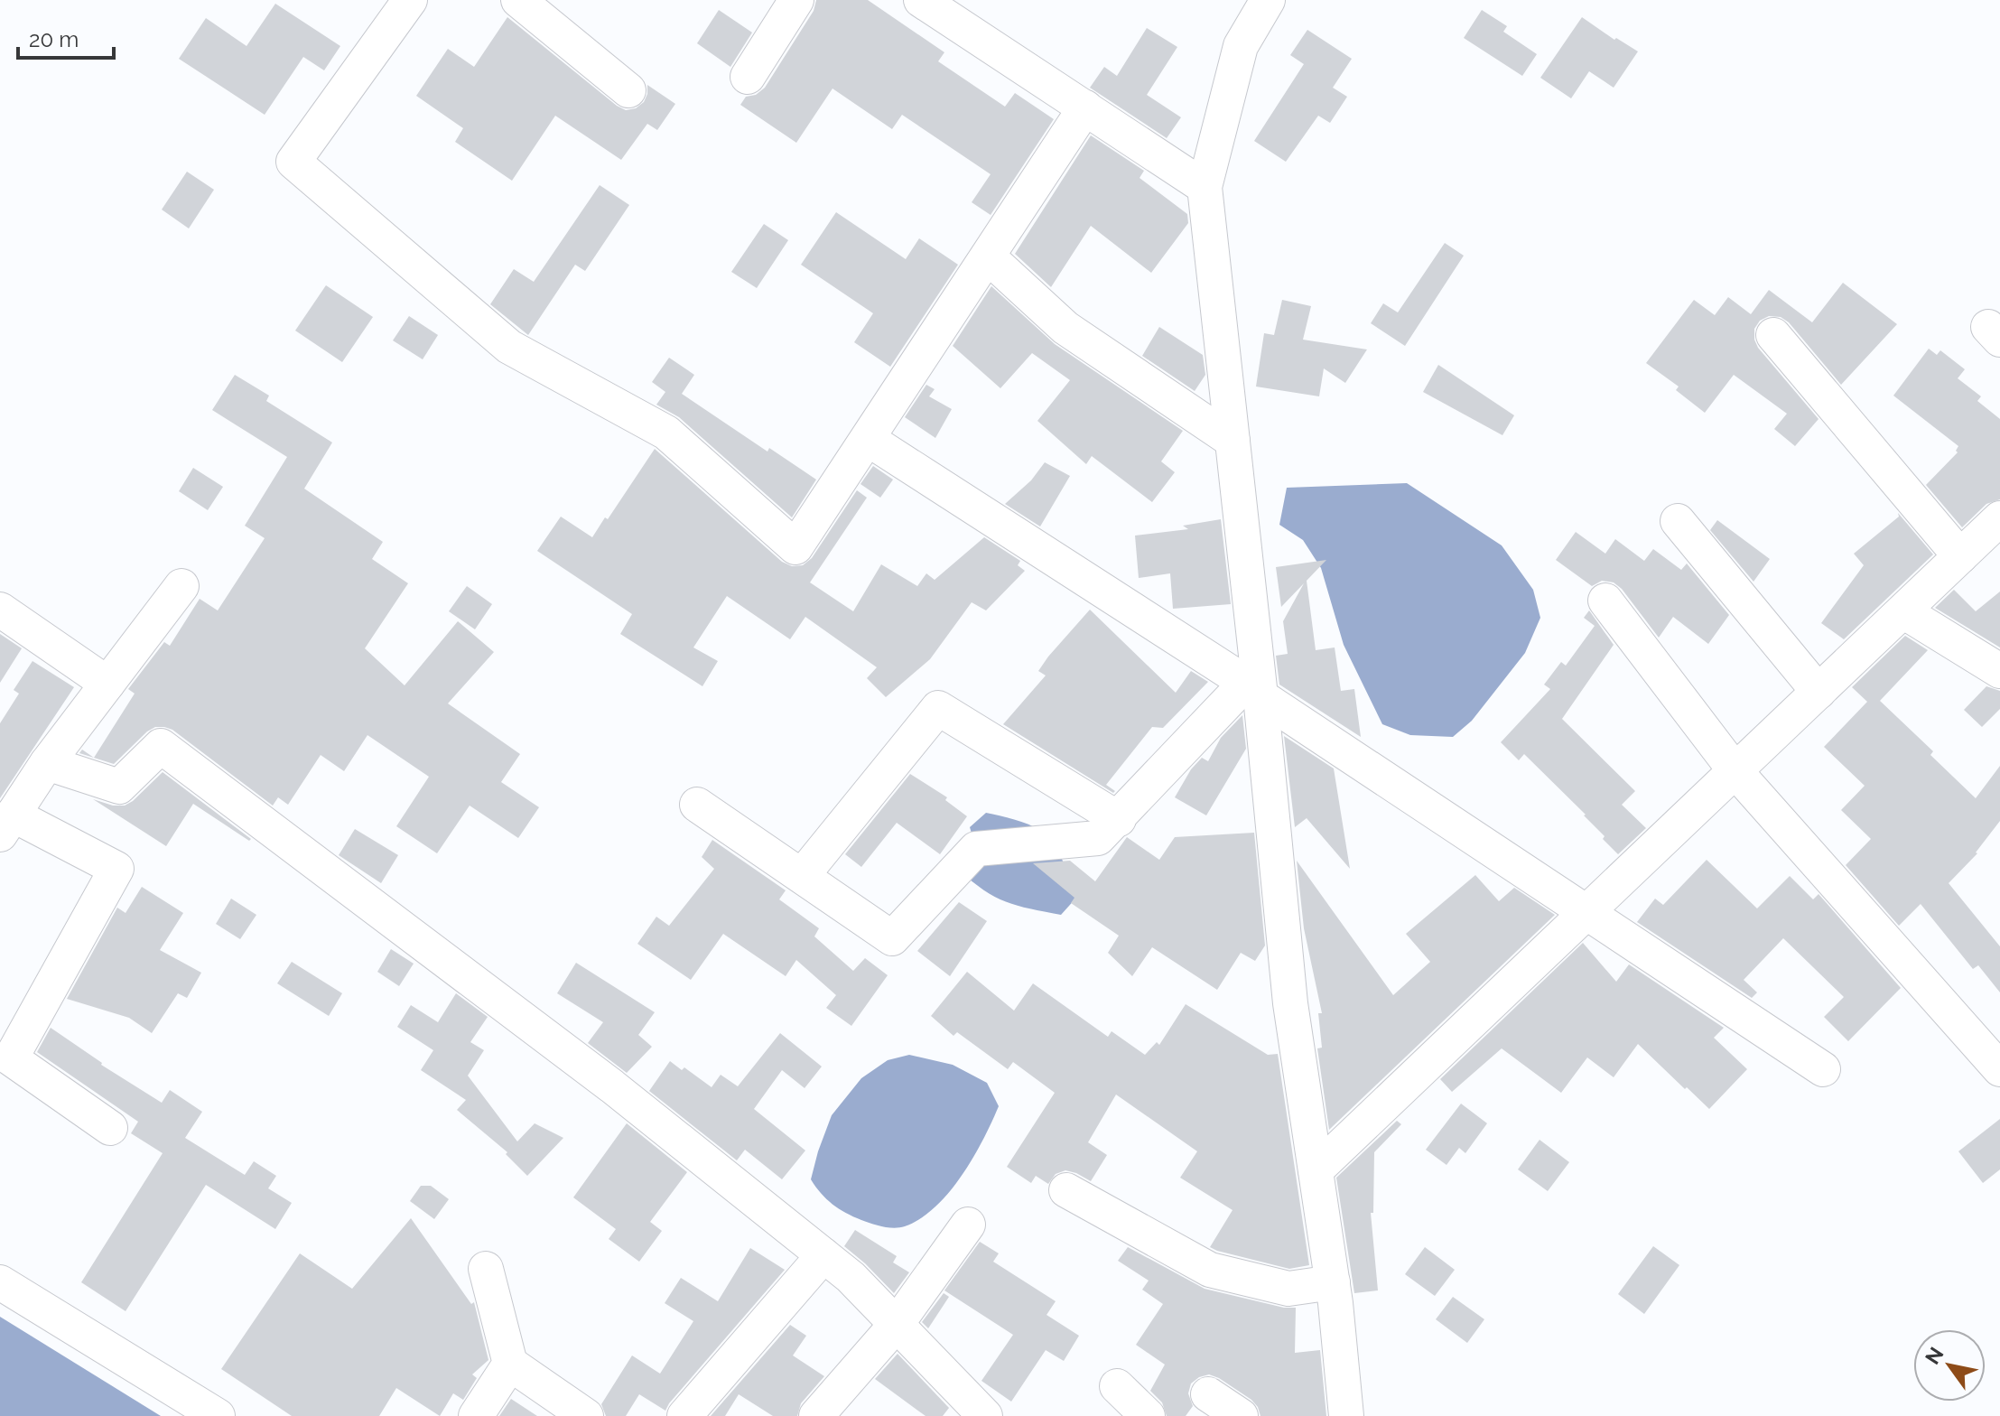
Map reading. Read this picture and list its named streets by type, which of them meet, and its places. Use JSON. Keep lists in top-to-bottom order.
{
  "scale_bar": "20 m",
  "north": "top left"
}
